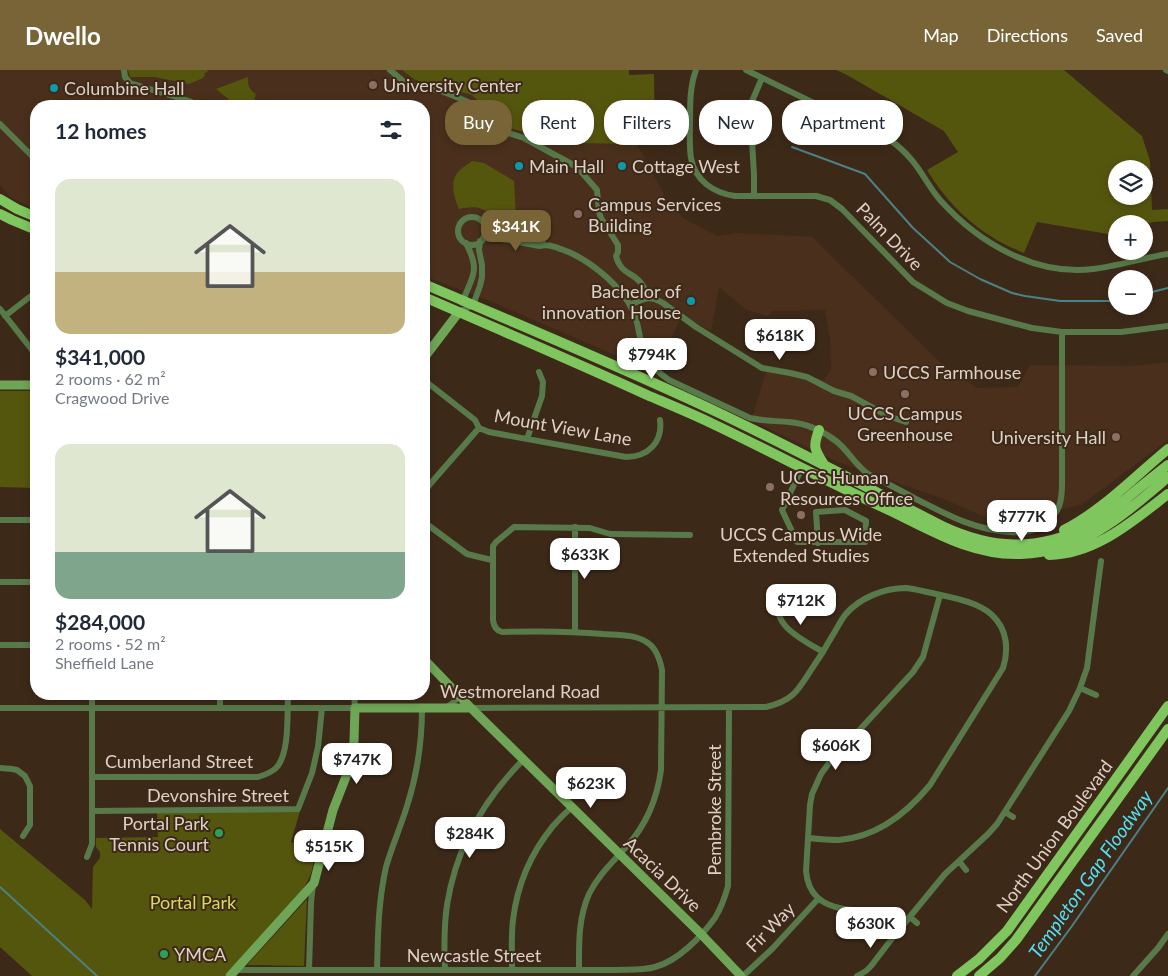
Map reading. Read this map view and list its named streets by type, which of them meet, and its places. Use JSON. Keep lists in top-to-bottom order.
{
  "streets": {
    "main road": ["North Union Boulevard"],
    "street": [
      "Palm Drive",
      "Mount View Lane",
      "Westmoreland Road",
      "Cumberland Street",
      "Devonshire Street",
      "Pembroke Street",
      "Acacia Drive",
      "Fir Way",
      "Newcastle Street"
    ]
  },
  "crossings": [
    ["Westmoreland Road", "Cumberland Street"],
    ["Westmoreland Road", "Devonshire Street"],
    ["Westmoreland Road", "Pembroke Street"],
    ["Westmoreland Road", "Acacia Drive"],
    ["Pembroke Street", "Acacia Drive"],
    ["Pembroke Street", "Newcastle Street"],
    ["Acacia Drive", "Fir Way"],
    ["Acacia Drive", "Newcastle Street"]
  ],
  "water": ["Templeton Gap Floodway"],
  "parks": ["Portal Park"],
  "places": [
    "University Center",
    "Columbine Hall",
    "Main Hall",
    "Cottage West",
    "Campus Services Building",
    "Bachelor of innovation House",
    "UCCS Farmhouse",
    "UCCS Campus Greenhouse",
    "University Hall",
    "UCCS Human Resources Office",
    "UCCS Campus Wide Extended Studies",
    "Portal Park Tennis Court",
    "YMCA"
  ],
  "page": {
    "header": "Dwello",
    "nav": ["Map", "Directions", "Saved"],
    "chip": [
      "Buy",
      "Rent",
      "Filters",
      "New",
      "Apartment"
    ],
    "heading": "12 homes",
    "map_buttons": ["+", "−"],
    "list": [
      {
        "name": "$341,000",
        "note": "2 rooms · 62 m² · Cragwood Drive"
      },
      {
        "name": "$284,000",
        "note": "2 rooms · 52 m² · Sheffield Lane"
      }
    ],
    "price": [
      "$341K",
      "$618K",
      "$794K",
      "$777K",
      "$633K",
      "$712K",
      "$606K",
      "$747K",
      "$623K",
      "$284K",
      "$515K",
      "$630K"
    ]
  }
}
